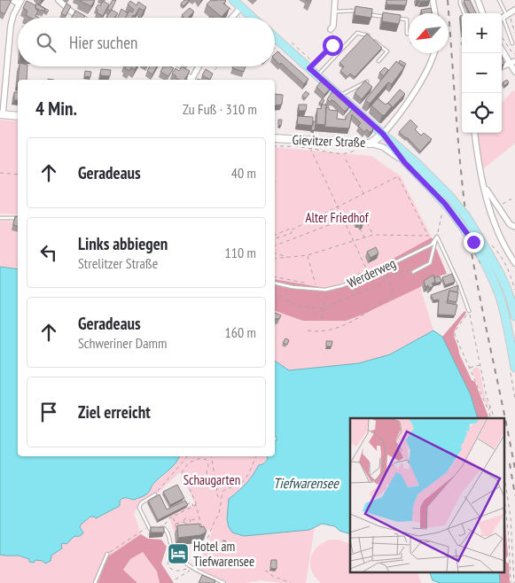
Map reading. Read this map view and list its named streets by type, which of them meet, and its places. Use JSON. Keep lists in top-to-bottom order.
{
  "streets": {
    "main road": ["Gievitzer Straße"],
    "lane": ["Werderweg"]
  },
  "water": ["Tiefwarensee"],
  "parks": ["Alter Friedhof", "Schaugarten"],
  "places": {
    "hotel": ["Hotel am Tiefwarensee"]
  },
  "north": "bottom left",
  "page": {
    "map_buttons": ["+", "−"],
    "search": "Hier suchen",
    "heading": ["4 Min.", "Zu Fuß · 310 m"],
    "list": [
      ["Geradeaus", "40 m"],
      ["Links abbiegen", "Strelitzer Straße", "110 m"],
      ["Geradeaus", "Schweriner Damm", "160 m"],
      "Ziel erreicht"
    ]
  }
}
